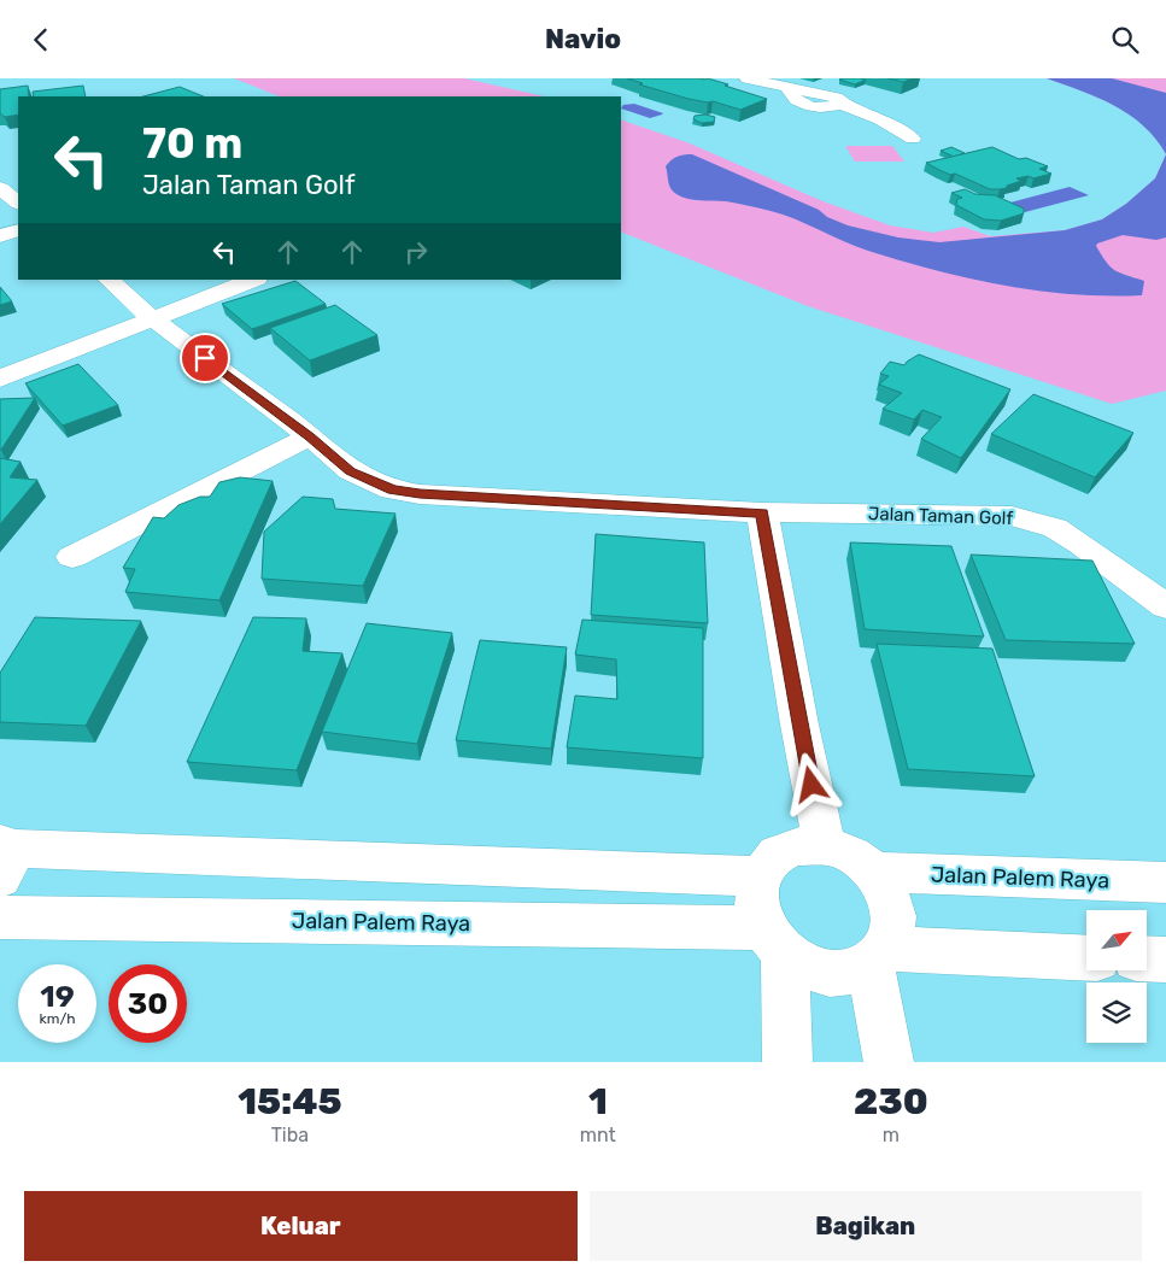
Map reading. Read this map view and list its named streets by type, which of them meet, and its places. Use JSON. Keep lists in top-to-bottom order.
{
  "streets": {
    "street": ["Jalan Taman Golf", "Jalan Palem Raya"]
  },
  "north": "top right",
  "page": {
    "header": "Navio",
    "turn": ["70 m", "Jalan Taman Golf"],
    "speed": "19 km/h",
    "limit": "30",
    "eta": [
      "15:45",
      "Tiba",
      "1",
      "mnt",
      "230",
      "m"
    ],
    "buttons": ["Keluar", "Bagikan"]
  }
}
